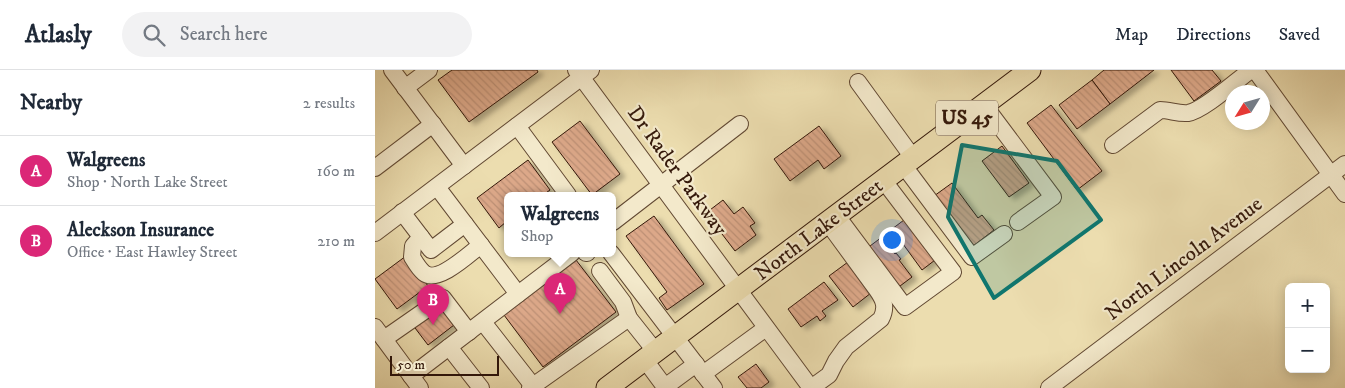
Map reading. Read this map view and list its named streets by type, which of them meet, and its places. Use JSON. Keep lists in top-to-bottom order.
{
  "streets": {
    "main road": ["US 45", "North Lake Street"],
    "street": ["Dr Rader Parkway", "North Lincoln Avenue"]
  },
  "crossings": [
    ["Dr Rader Parkway", "North Lake Street"]
  ],
  "scale_bar": "50 m",
  "north": "bottom left",
  "page": {
    "header": "Atlasly",
    "search": "Search here",
    "nav": ["Map", "Directions", "Saved"],
    "heading": ["Nearby", "2 results"],
    "list": [
      {
        "mark": "A",
        "name": "Walgreens",
        "note": "Shop · North Lake Street",
        "value": "160 m"
      },
      {
        "mark": "B",
        "name": "Aleckson Insurance",
        "note": "Office · East Hawley Street",
        "value": "210 m"
      }
    ],
    "popup": ["Walgreens", "Shop"],
    "pins": ["A", "B"],
    "map_buttons": ["+", "−"],
    "scale": "50 m"
  }
}
